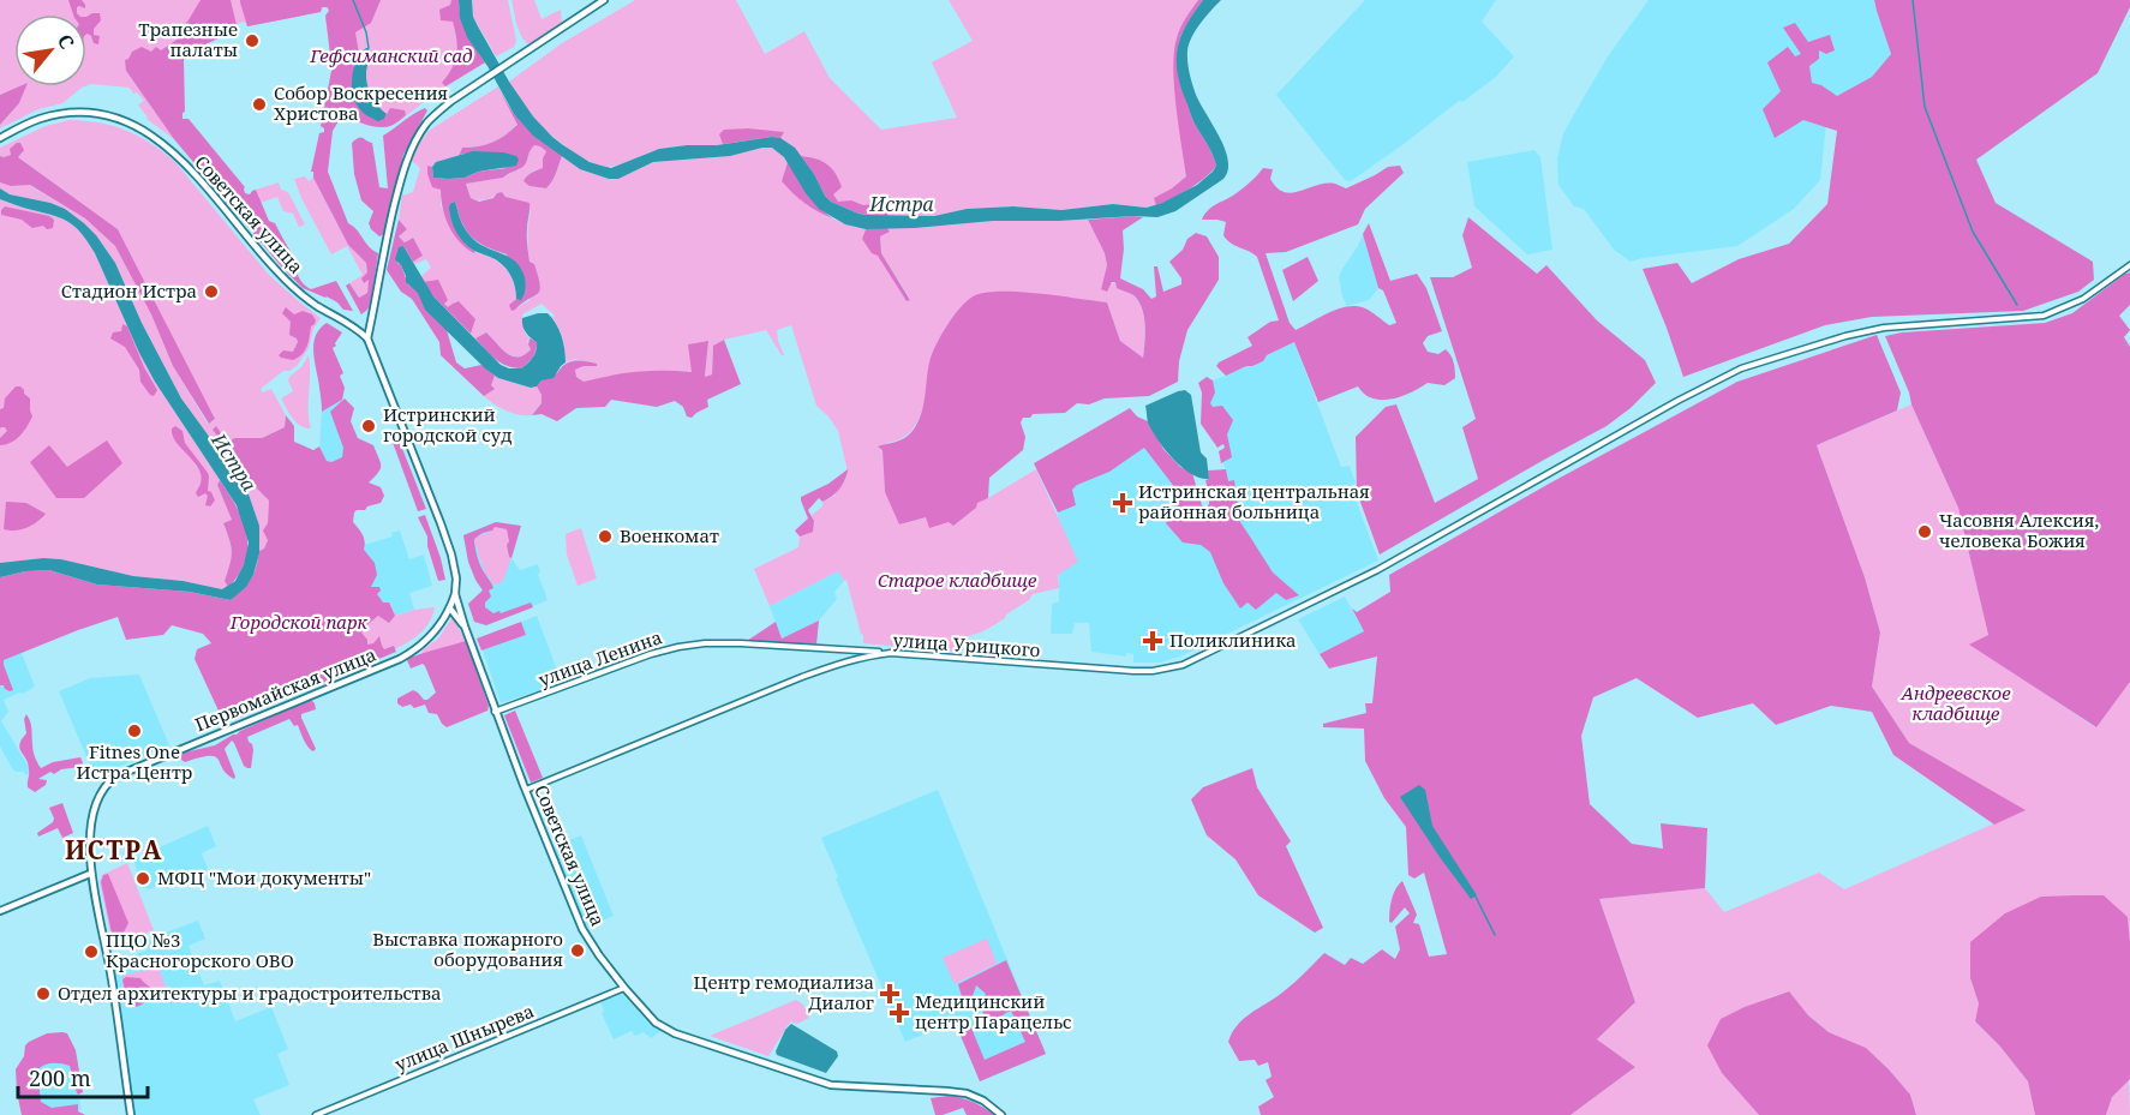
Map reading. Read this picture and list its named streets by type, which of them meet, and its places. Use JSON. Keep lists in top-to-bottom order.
{
  "streets": {
    "main road": ["Советская улица", "Первомайская улица"],
    "street": ["улица Урицкого", "улица Ленина", "улица Шнырева"]
  },
  "crossings": [
    ["Советская улица", "улица Урицкого"],
    ["Советская улица", "улица Ленина"],
    ["Советская улица", "Первомайская улица"],
    ["Советская улица", "улица Шнырева"],
    ["улица Урицкого", "улица Ленина"]
  ],
  "districts": ["ИСТРА"],
  "water": ["Истра"],
  "parks": [
    "Гефсиманский сад",
    "Старое кладбище",
    "Городской парк",
    "Андреевское кладбище"
  ],
  "places": {
    "other": [
      "Трапезные палаты",
      "Собор Воскресения Христова",
      "Стадион Истра",
      "Истринский городской суд",
      "Часовня Алексия, человека Божия",
      "Военкомат",
      "Fitnes One Истра Центр",
      "МФЦ \"Мои документы\"",
      "Выставка пожарного оборудования",
      "ПЦО №3 Красногорского ОВО",
      "Отдел архитектуры и градостроительства"
    ],
    "health": [
      "Истринская центральная районная больница",
      "Поликлиника",
      "Центр гемодиализа Диалог",
      "Медицинский центр Парацельс"
    ]
  },
  "scale_bar": "200 m",
  "north": "top right"
}
